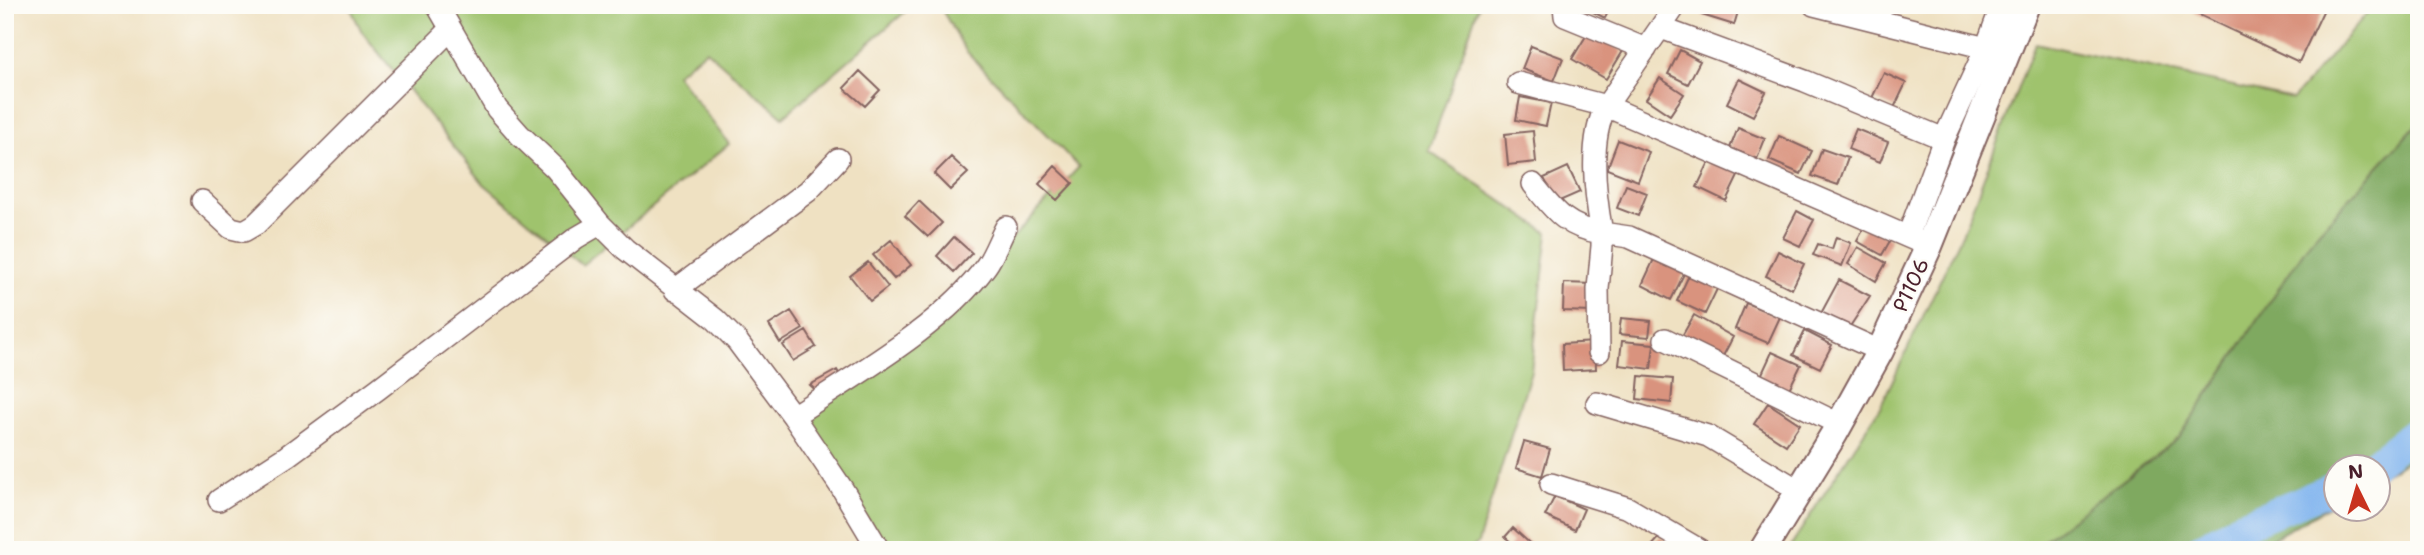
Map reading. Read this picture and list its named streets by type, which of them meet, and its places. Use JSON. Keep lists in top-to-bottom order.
{
  "streets": {
    "main road": ["P1106"]
  },
  "north": "top"
}
